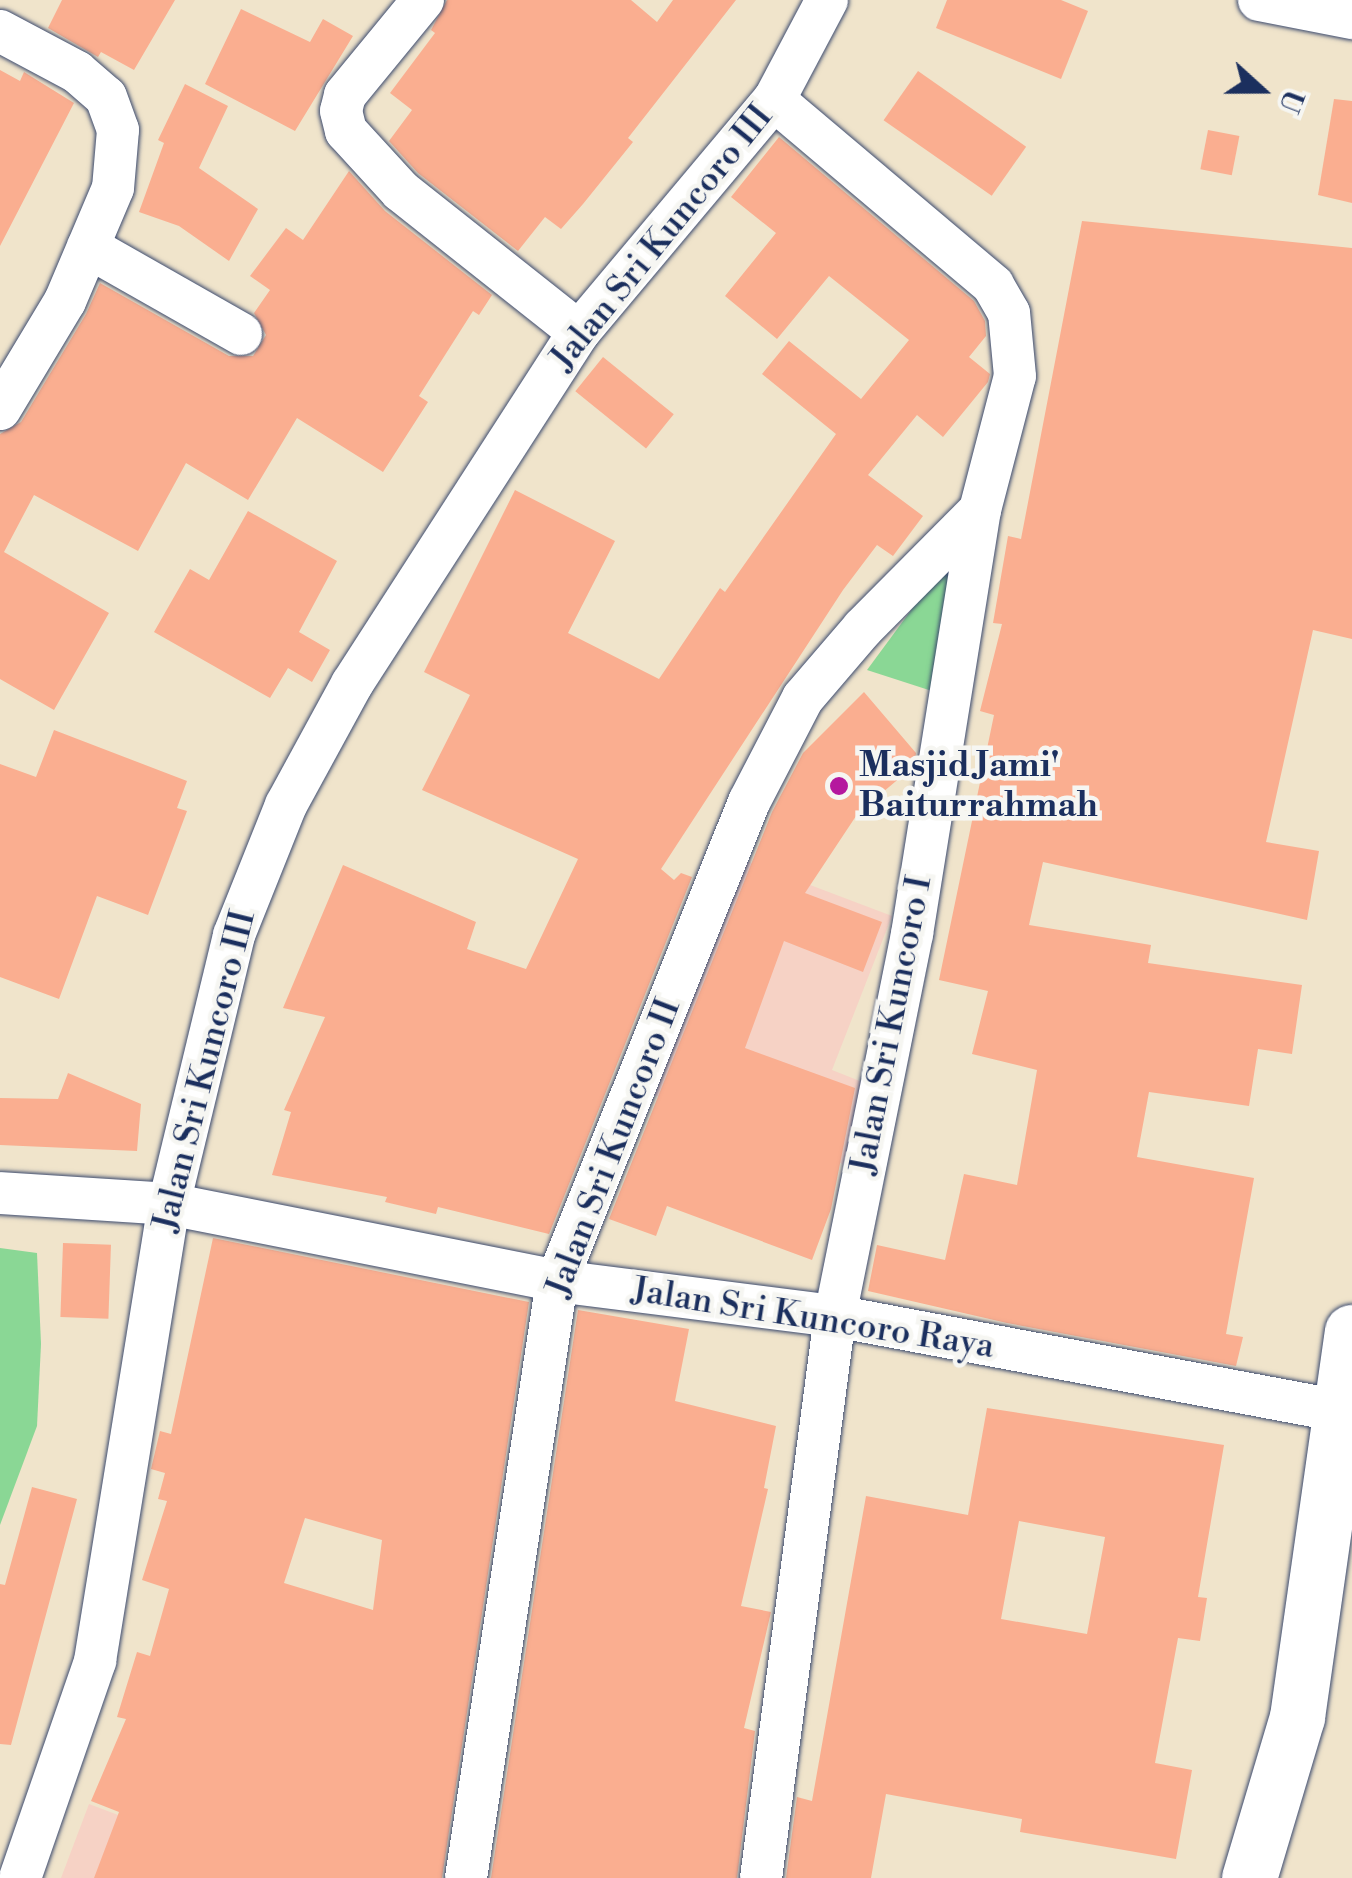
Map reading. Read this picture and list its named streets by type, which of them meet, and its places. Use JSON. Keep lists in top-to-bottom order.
{
  "streets": {
    "street": [
      "Jalan Sri Kuncoro III",
      "Jalan Sri Kuncoro I",
      "Jalan Sri Kuncoro II",
      "Jalan Sri Kuncoro Raya"
    ]
  },
  "crossings": [
    ["Jalan Sri Kuncoro III", "Jalan Sri Kuncoro I"],
    ["Jalan Sri Kuncoro III", "Jalan Sri Kuncoro Raya"],
    ["Jalan Sri Kuncoro I", "Jalan Sri Kuncoro II"],
    ["Jalan Sri Kuncoro I", "Jalan Sri Kuncoro Raya"],
    ["Jalan Sri Kuncoro II", "Jalan Sri Kuncoro Raya"]
  ],
  "places": ["Masjid Jami' Baiturrahmah"],
  "north": "right"
}
